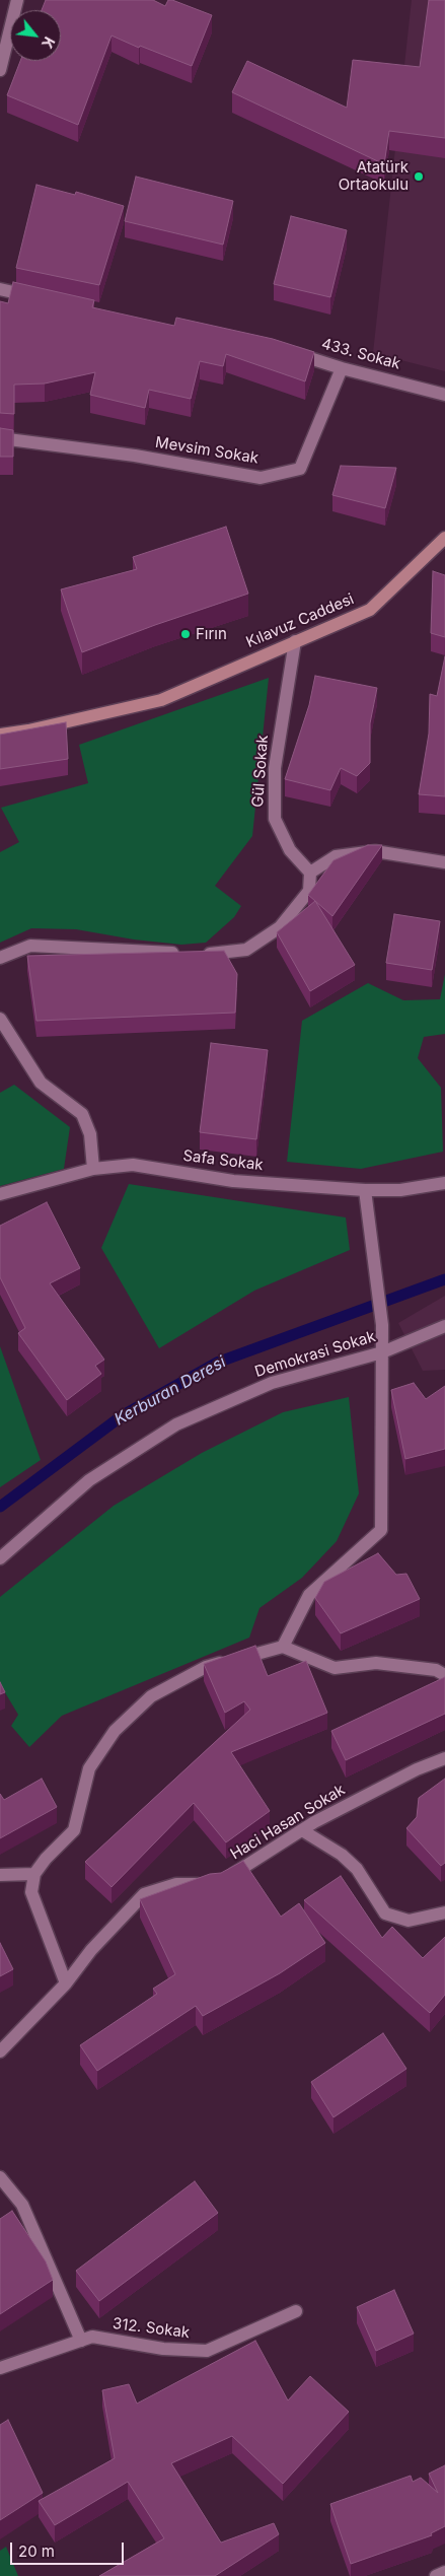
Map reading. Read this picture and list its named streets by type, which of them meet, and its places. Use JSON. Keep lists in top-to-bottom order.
{
  "streets": {
    "main road": ["Kılavuz Caddesi"],
    "street": [
      "433. Sokak",
      "Mevsim Sokak",
      "Gül Sokak",
      "Safa Sokak",
      "Demokrasi Sokak",
      "Haci Hasan Sokak",
      "312. Sokak"
    ]
  },
  "crossings": [
    ["433. Sokak", "Mevsim Sokak"],
    ["Kılavuz Caddesi", "Gül Sokak"]
  ],
  "water": ["Kerburan Deresi"],
  "places": ["Atatürk Ortaokulu", "Fırın"],
  "scale_bar": "20 m",
  "north": "bottom right"
}
